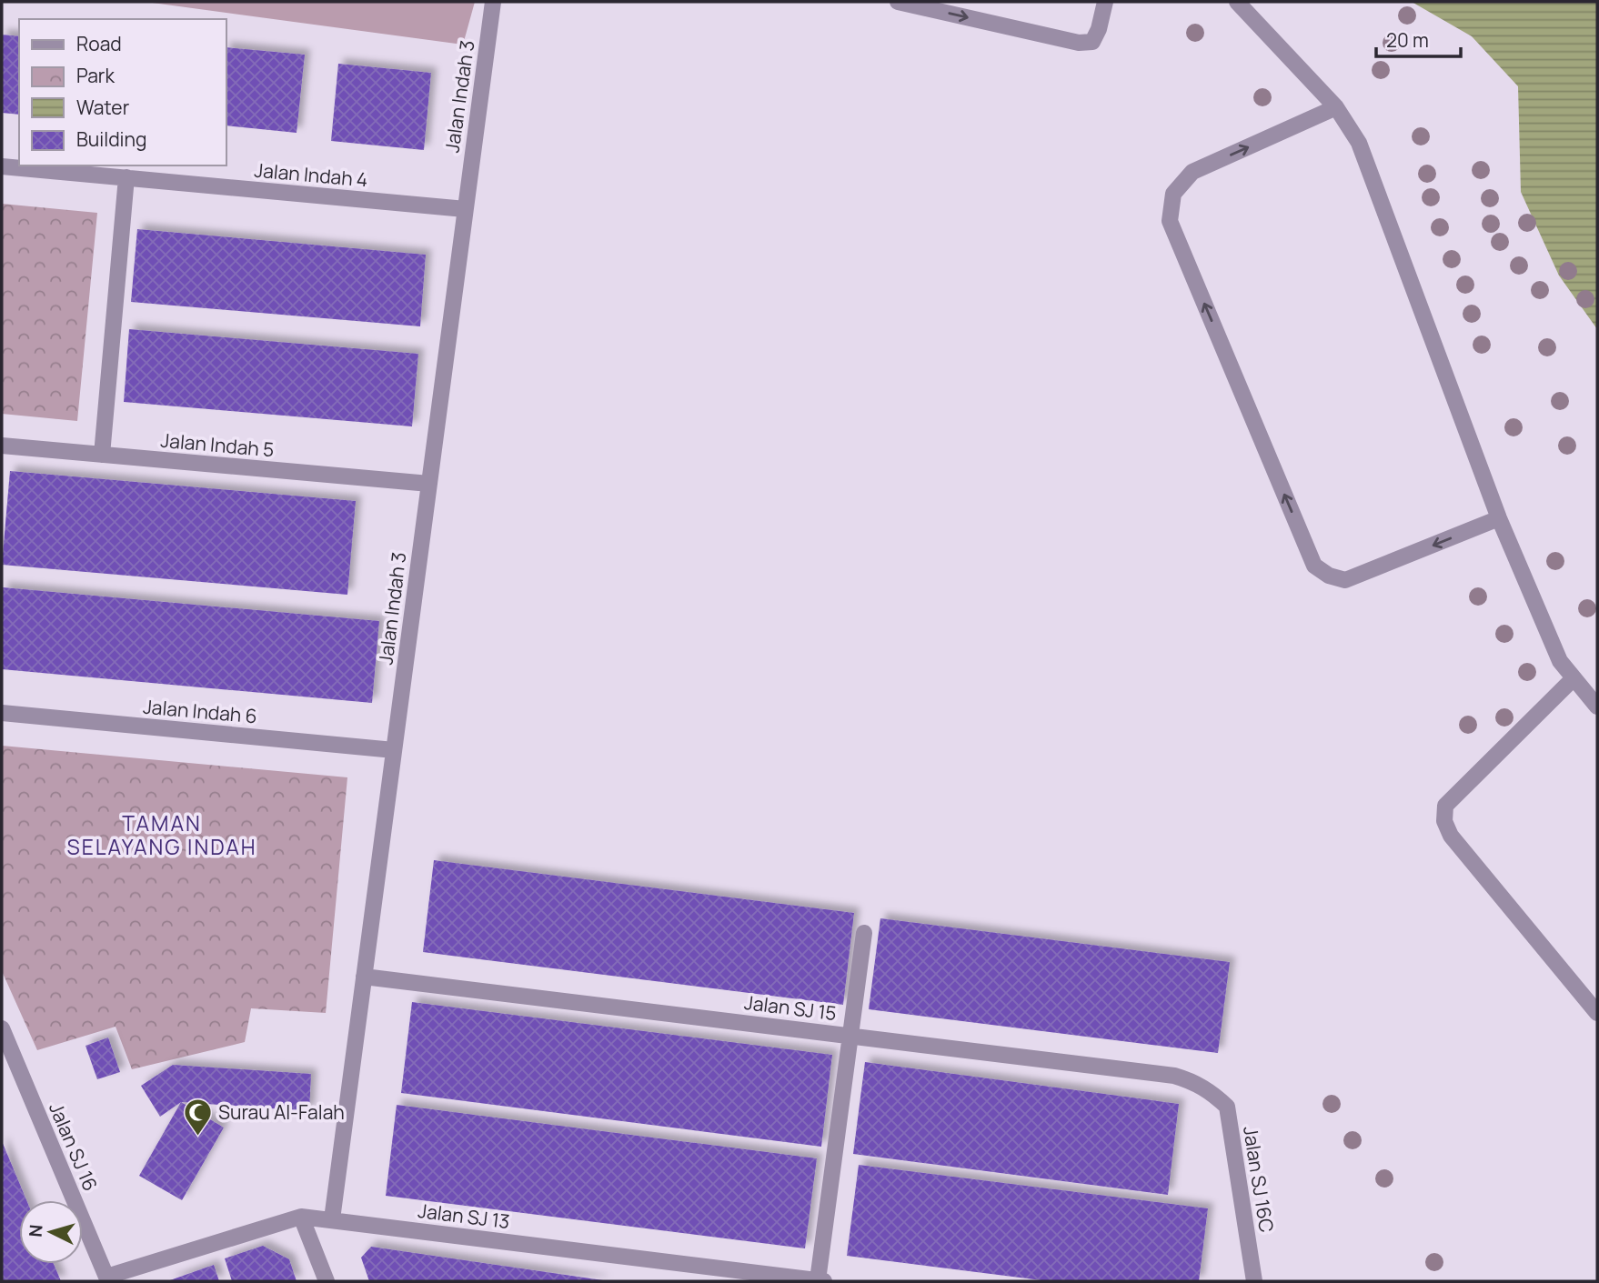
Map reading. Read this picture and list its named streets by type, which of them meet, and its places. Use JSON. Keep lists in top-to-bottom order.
{
  "streets": {
    "street": [
      "Jalan Indah 3",
      "Jalan Indah 4",
      "Jalan Indah 5",
      "Jalan Indah 6",
      "Jalan SJ 15",
      "Jalan SJ 16",
      "Jalan SJ 16C",
      "Jalan SJ 13"
    ]
  },
  "crossings": [
    ["Jalan Indah 3", "Jalan Indah 4"],
    ["Jalan Indah 3", "Jalan Indah 5"],
    ["Jalan Indah 3", "Jalan Indah 6"],
    ["Jalan Indah 3", "Jalan SJ 15"],
    ["Jalan Indah 3", "Jalan SJ 13"],
    ["Jalan SJ 15", "Jalan SJ 16C"],
    ["Jalan SJ 16", "Jalan SJ 13"]
  ],
  "districts": ["TAMAN SELAYANG INDAH"],
  "places": {
    "mosque": ["Surau Al-Falah"]
  },
  "legend": [
    "Road",
    "Park",
    "Water",
    "Building"
  ],
  "scale_bar": "20 m",
  "north": "left"
}
